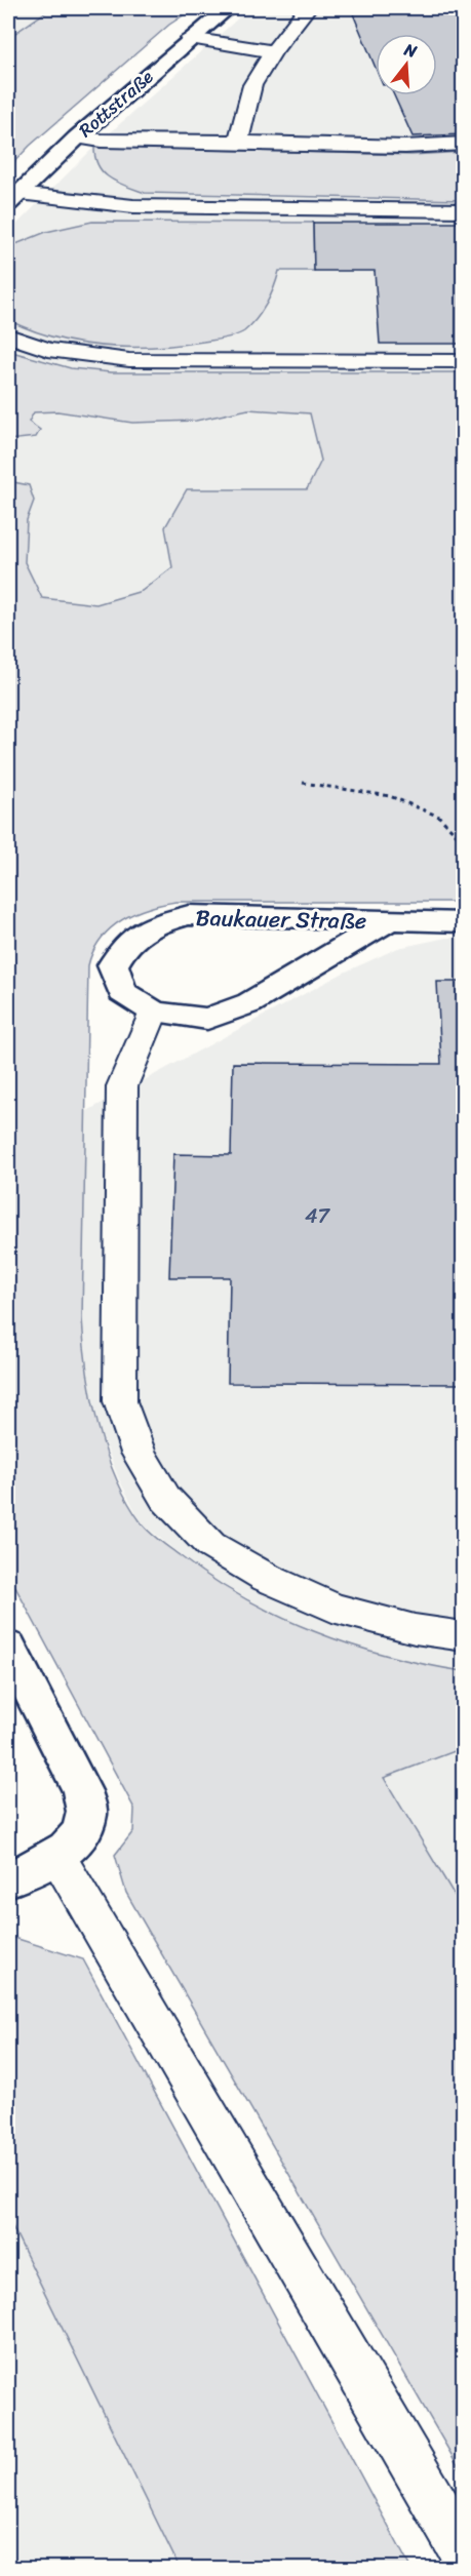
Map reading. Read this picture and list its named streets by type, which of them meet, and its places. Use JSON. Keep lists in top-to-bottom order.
{
  "streets": {
    "street": ["Rottstraße", "Baukauer Straße"]
  },
  "house_numbers": ["47"],
  "north": "top"
}
